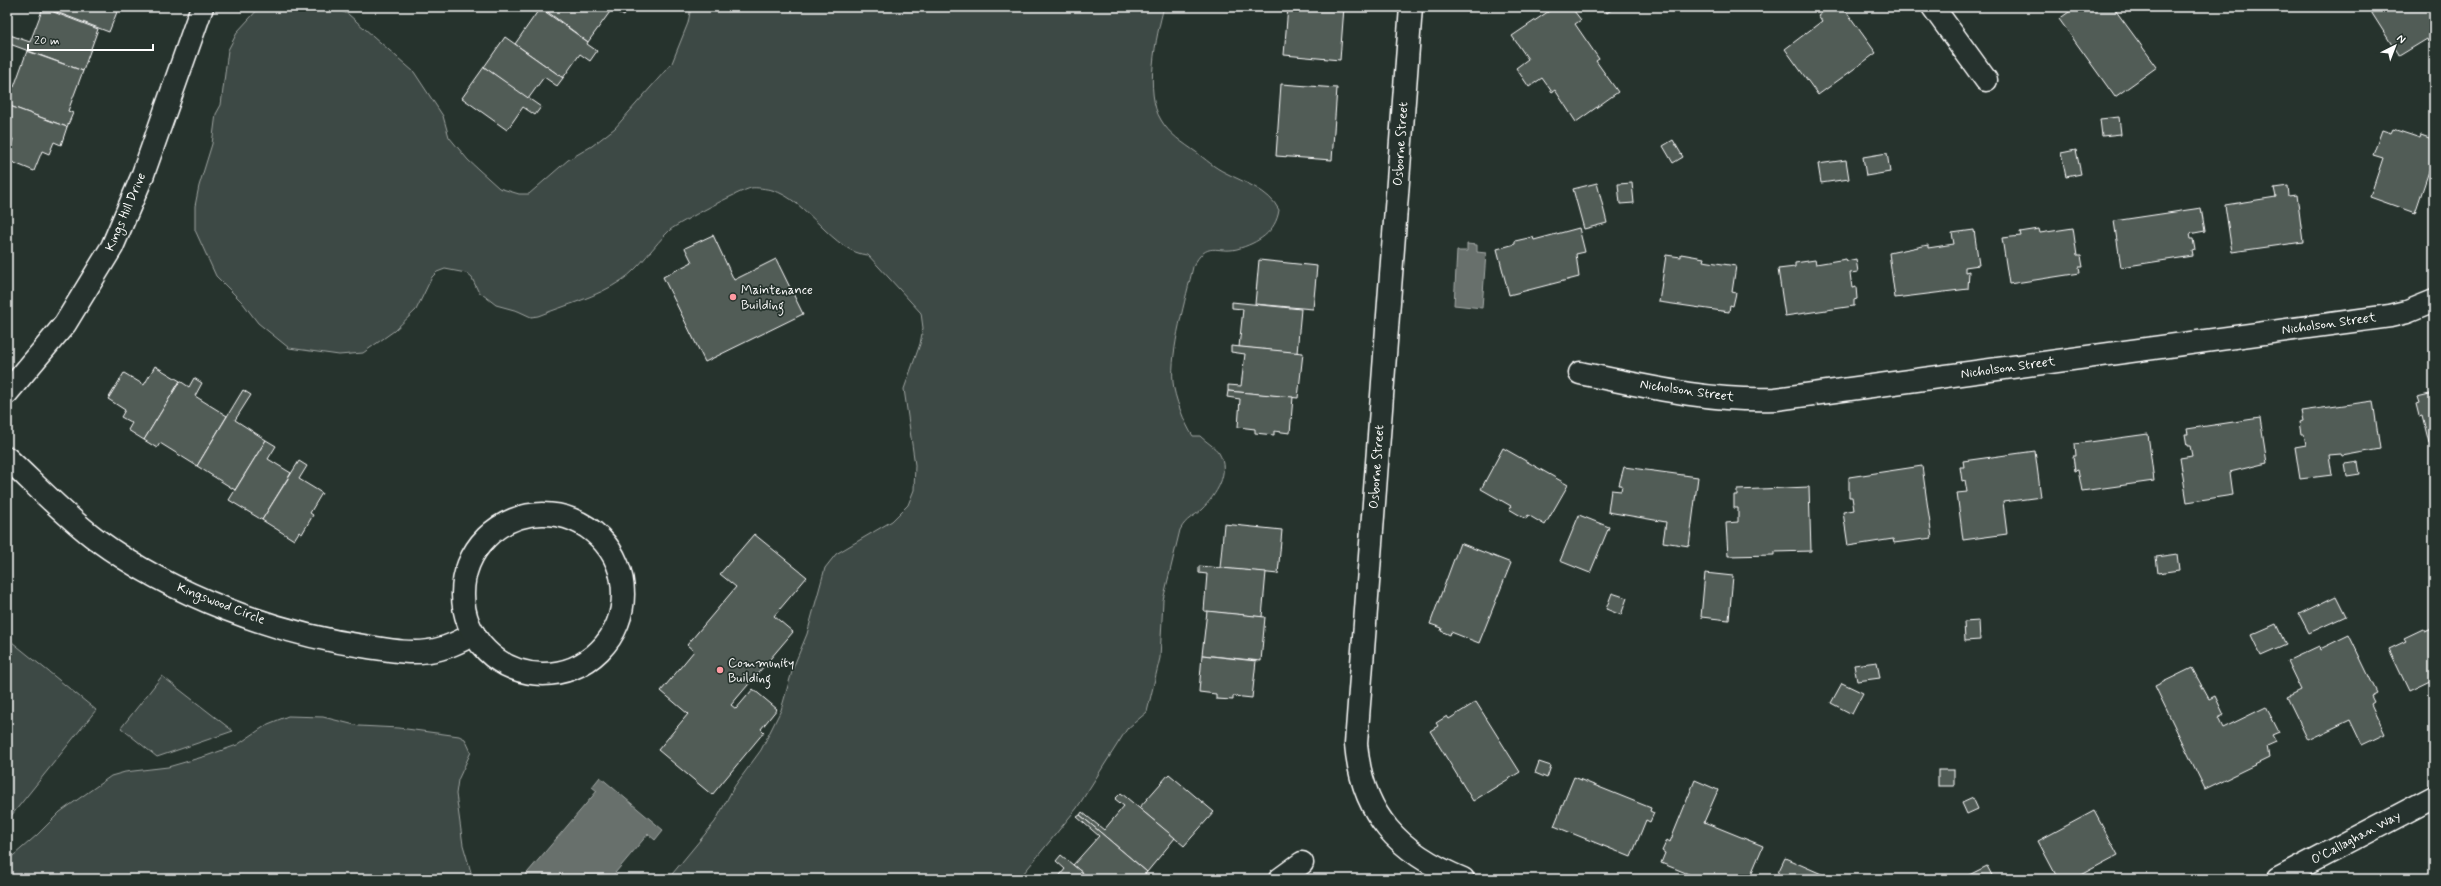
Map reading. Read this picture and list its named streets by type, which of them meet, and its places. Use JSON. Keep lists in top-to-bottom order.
{
  "streets": {
    "street": [
      "Osborne Street",
      "Kings Hill Drive",
      "Nicholson Street",
      "Kingswood Circle",
      "O'Callaghan Way"
    ]
  },
  "places": ["Maintenance Building", "Community Building"],
  "scale_bar": "20 m",
  "north": "top right"
}
